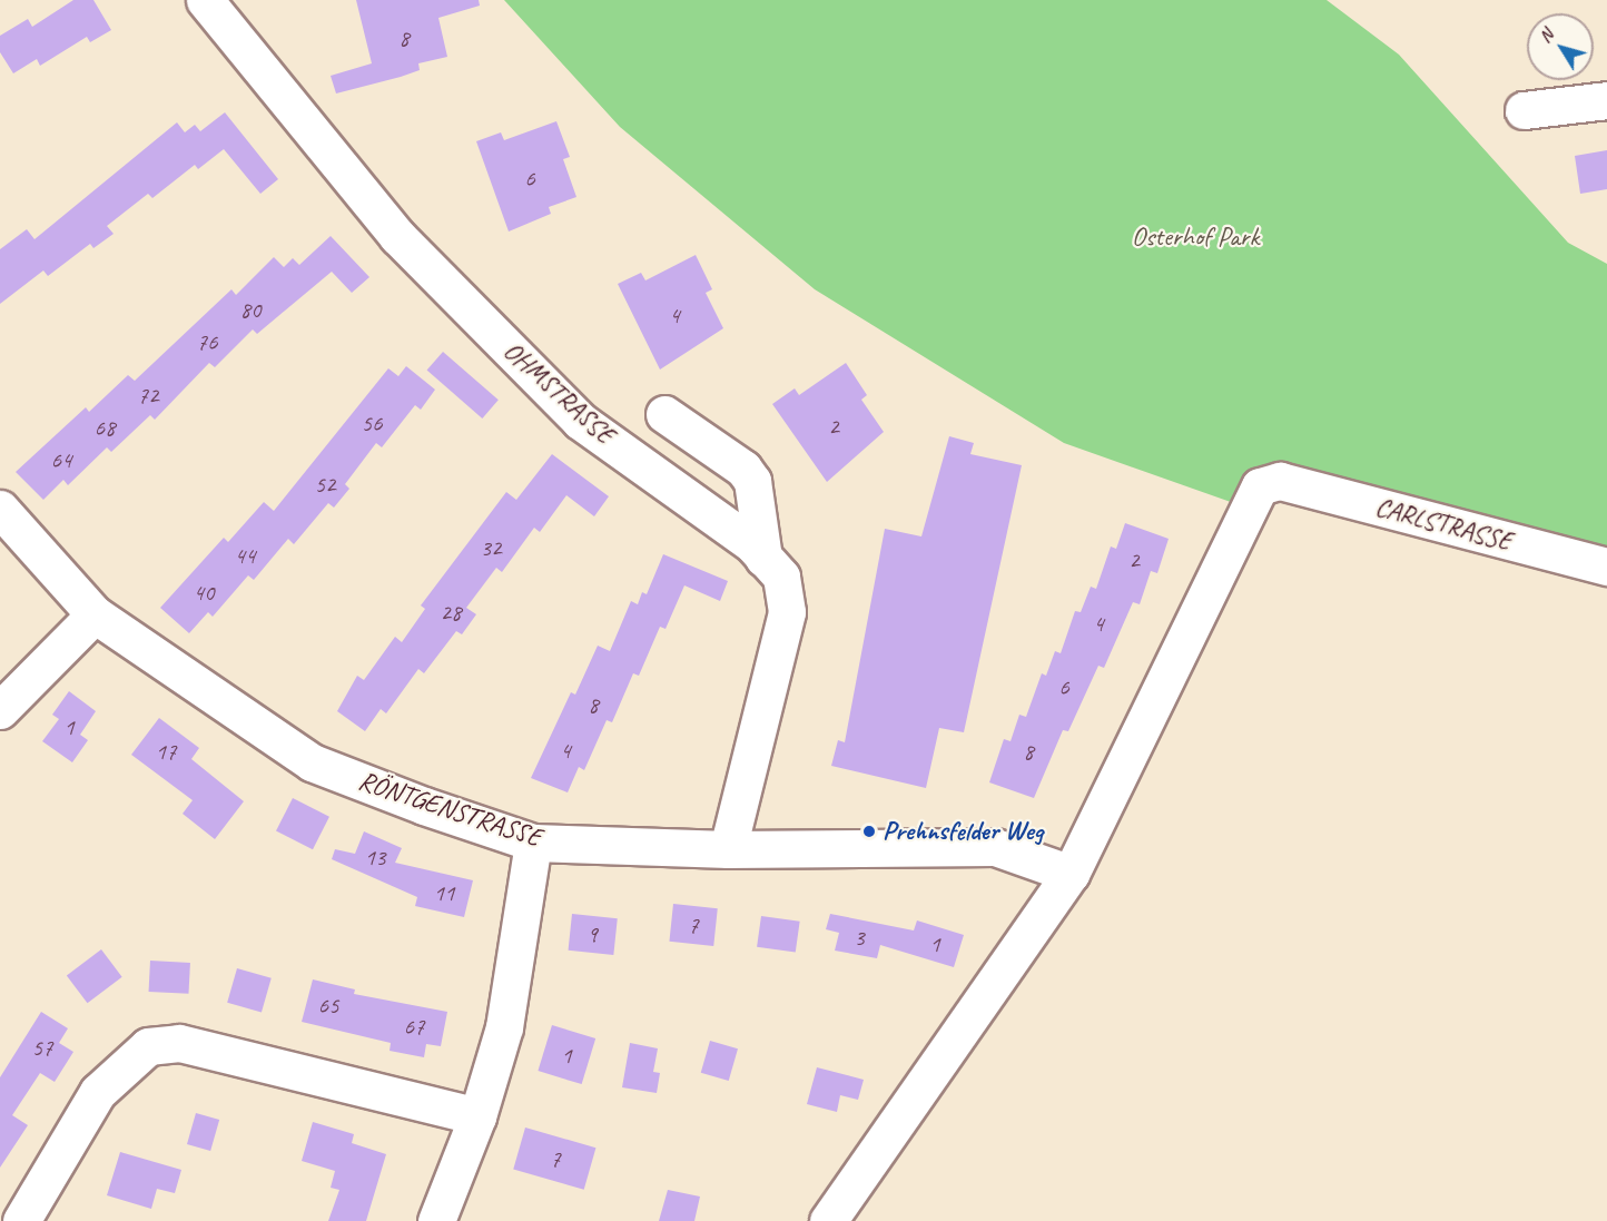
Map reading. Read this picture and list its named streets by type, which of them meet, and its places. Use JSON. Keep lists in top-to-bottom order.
{
  "streets": {
    "street": ["OHMSTRASSE", "CARLSTRASSE", "RÖNTGENSTRASSE"]
  },
  "crossings": [
    ["OHMSTRASSE", "RÖNTGENSTRASSE"],
    ["CARLSTRASSE", "RÖNTGENSTRASSE"]
  ],
  "parks": ["Osterhof Park"],
  "places": ["Prehnsfelder Weg"],
  "house_numbers": [
    "8",
    "6",
    "80",
    "4",
    "76",
    "72",
    "56",
    "2",
    "68",
    "64",
    "52",
    "32",
    "44",
    "2",
    "40",
    "28",
    "4",
    "6",
    "8",
    "1",
    "4",
    "17",
    "8",
    "13",
    "11",
    "7",
    "9",
    "3",
    "1",
    "65",
    "67",
    "57",
    "1",
    "7"
  ],
  "north": "top left"
}
